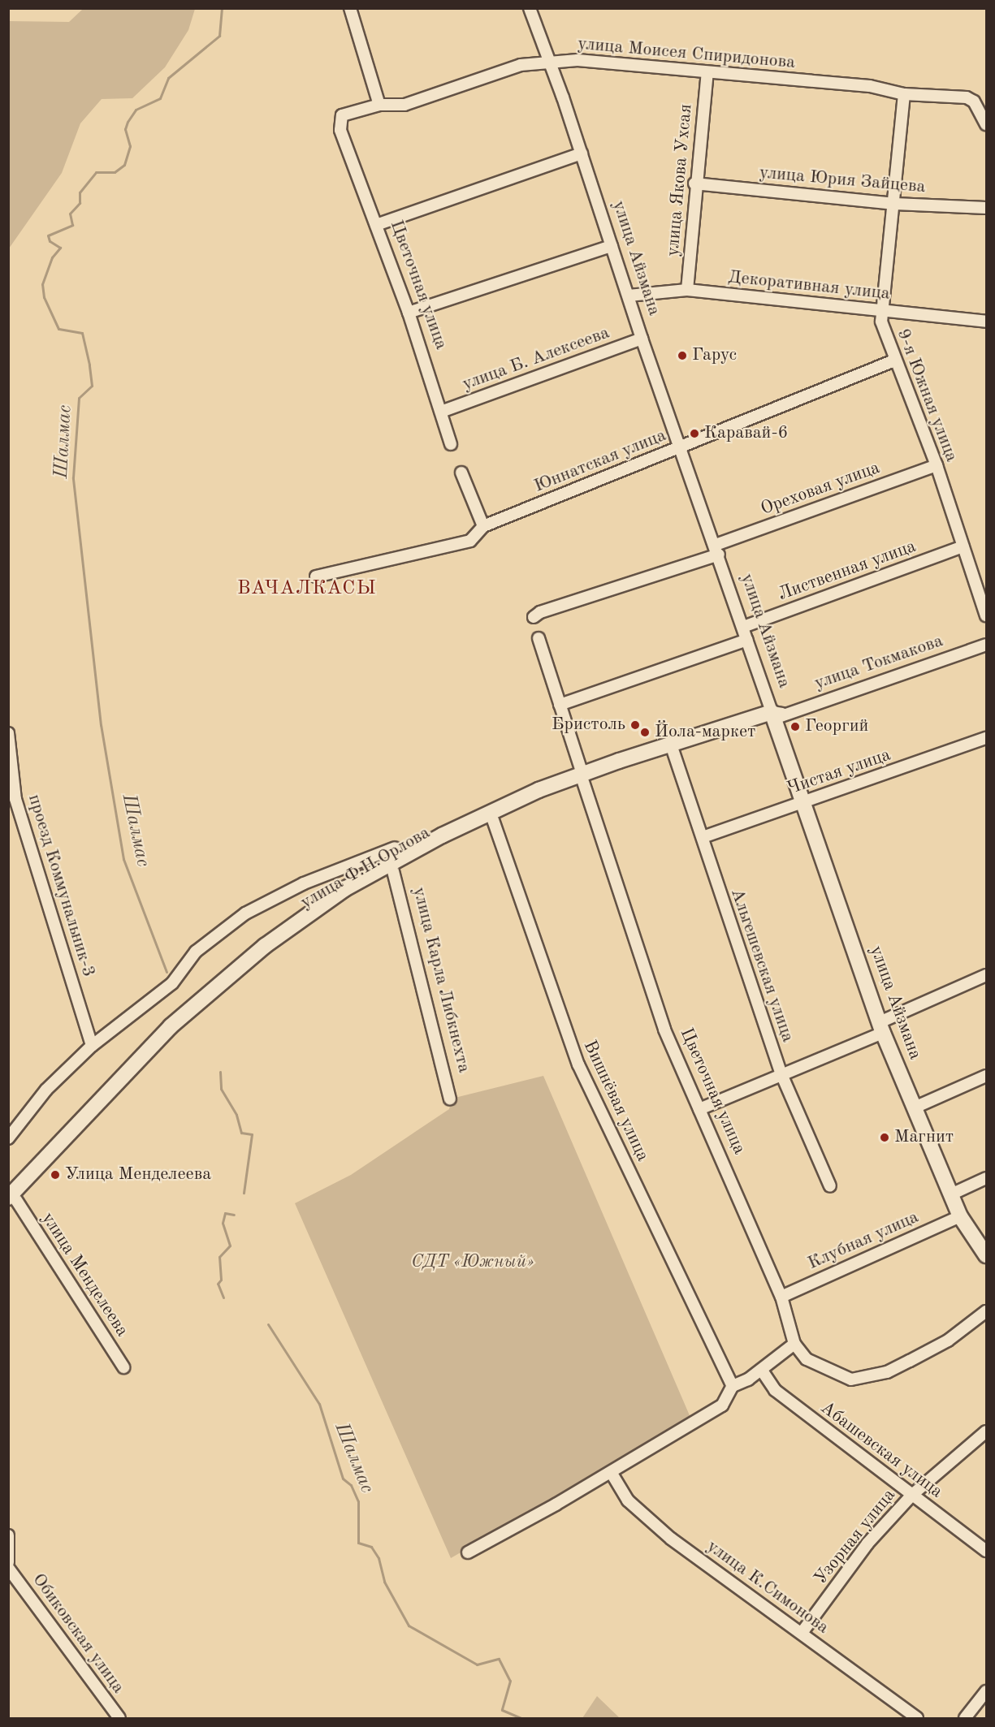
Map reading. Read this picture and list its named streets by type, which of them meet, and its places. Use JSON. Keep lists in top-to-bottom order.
{
  "streets": {
    "street": [
      "улица Моисея Спиридонова",
      "улица Якова Ухсая",
      "улица Юрия Зайцева",
      "улица Айзмана",
      "Цветочная улица",
      "Декоративная улица",
      "улица Б. Алексеева",
      "9-я Южная улица",
      "Юннатская улица",
      "Ореховая улица",
      "Лиственная улица",
      "улица Токмакова",
      "Чистая улица",
      "улица Ф.Н.Орлова",
      "проезд Коммунальник-3",
      "Альгешевская улица",
      "улица Карла Либкнехта",
      "Вишнёвая улица",
      "Клубная улица",
      "улица Менделеева",
      "Абашевская улица",
      "Узорная улица",
      "улица К.Симонова",
      "Обиковская улица"
    ]
  },
  "crossings": [
    ["улица Моисея Спиридонова", "улица Якова Ухсая"],
    ["улица Моисея Спиридонова", "улица Айзмана"],
    ["улица Моисея Спиридонова", "Цветочная улица"],
    ["улица Моисея Спиридонова", "9-я Южная улица"],
    ["улица Якова Ухсая", "улица Юрия Зайцева"],
    ["улица Якова Ухсая", "Декоративная улица"],
    ["улица Юрия Зайцева", "9-я Южная улица"],
    ["улица Айзмана", "Декоративная улица"],
    ["улица Айзмана", "улица Б. Алексеева"],
    ["улица Айзмана", "Юннатская улица"],
    ["улица Айзмана", "Ореховая улица"],
    ["улица Айзмана", "Лиственная улица"],
    ["улица Айзмана", "улица Токмакова"],
    ["улица Айзмана", "Чистая улица"],
    ["улица Айзмана", "улица Ф.Н.Орлова"],
    ["улица Айзмана", "Клубная улица"],
    ["Цветочная улица", "улица Б. Алексеева"],
    ["Цветочная улица", "улица Ф.Н.Орлова"],
    ["Цветочная улица", "Клубная улица"],
    ["Декоративная улица", "9-я Южная улица"],
    ["9-я Южная улица", "Юннатская улица"],
    ["9-я Южная улица", "Ореховая улица"],
    ["9-я Южная улица", "Лиственная улица"],
    ["улица Токмакова", "улица Ф.Н.Орлова"],
    ["Чистая улица", "Альгешевская улица"],
    ["улица Ф.Н.Орлова", "Альгешевская улица"],
    ["улица Ф.Н.Орлова", "улица Карла Либкнехта"],
    ["улица Ф.Н.Орлова", "Вишнёвая улица"],
    ["улица Ф.Н.Орлова", "улица Менделеева"],
    ["Абашевская улица", "Узорная улица"],
    ["Узорная улица", "улица К.Симонова"]
  ],
  "districts": ["ВАЧАЛКАСЫ"],
  "water": ["Шалмас"],
  "parks": ["СДТ «Южный»"],
  "places": [
    "Гарус",
    "Каравай-6",
    "Бристоль",
    "Георгий",
    "Йола-маркет",
    "Магнит",
    "Улица Менделеева"
  ]
}
